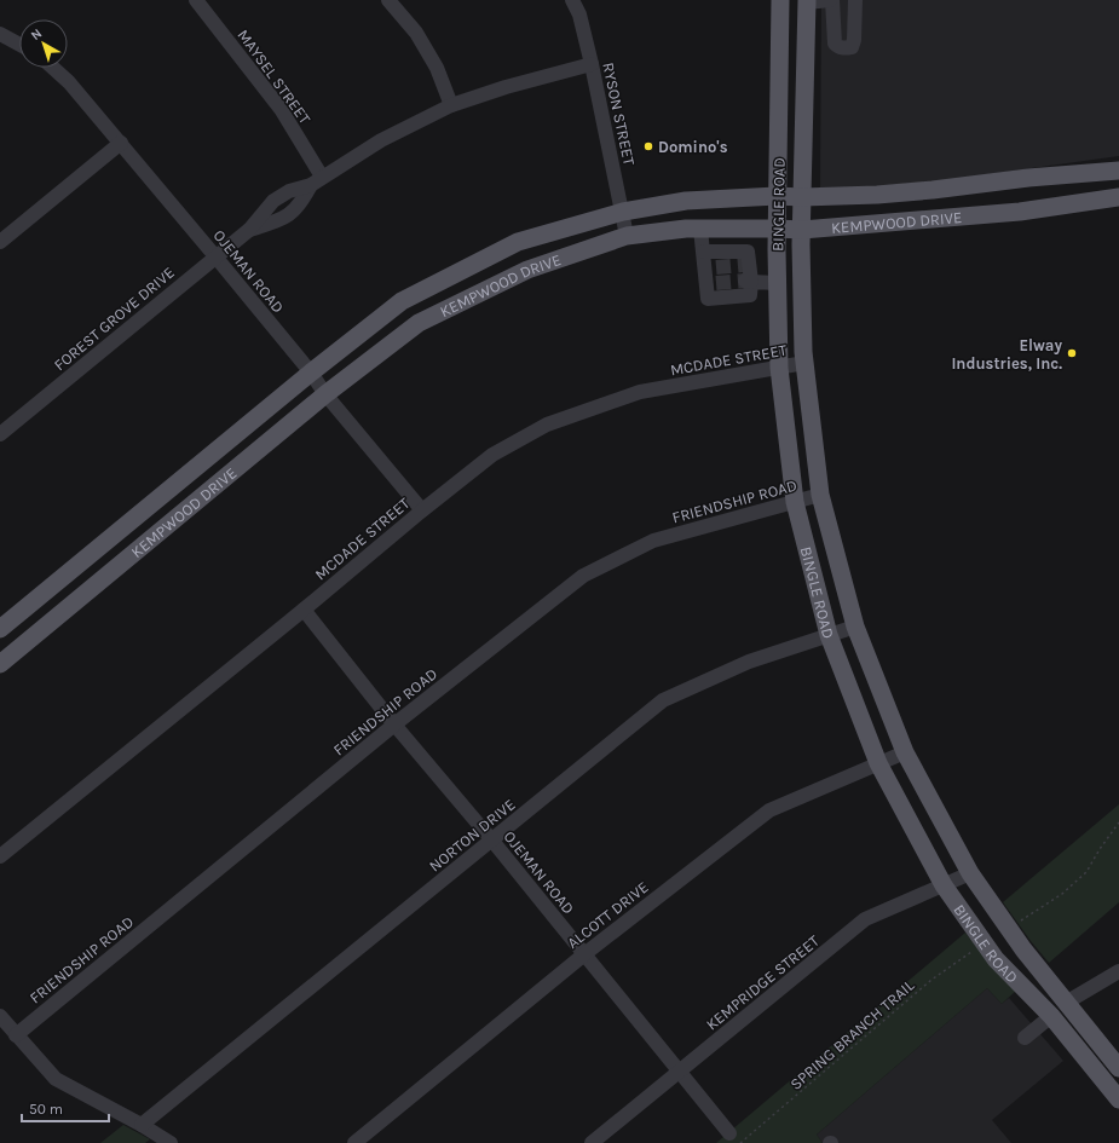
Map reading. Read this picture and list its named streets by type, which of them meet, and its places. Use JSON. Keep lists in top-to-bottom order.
{
  "streets": {
    "main road": ["BINGLE ROAD", "KEMPWOOD DRIVE"],
    "street": [
      "MAYSEL STREET",
      "RYSON STREET",
      "OJEMAN ROAD",
      "FOREST GROVE DRIVE",
      "MCDADE STREET",
      "FRIENDSHIP ROAD",
      "NORTON DRIVE",
      "ALCOTT DRIVE",
      "KEMPRIDGE STREET"
    ],
    "path": ["SPRING BRANCH TRAIL"]
  },
  "crossings": [
    ["MAYSEL STREET", "FOREST GROVE DRIVE"],
    ["RYSON STREET", "KEMPWOOD DRIVE"],
    ["RYSON STREET", "FOREST GROVE DRIVE"],
    ["BINGLE ROAD", "KEMPWOOD DRIVE"],
    ["BINGLE ROAD", "MCDADE STREET"],
    ["BINGLE ROAD", "FRIENDSHIP ROAD"],
    ["BINGLE ROAD", "NORTON DRIVE"],
    ["BINGLE ROAD", "ALCOTT DRIVE"],
    ["BINGLE ROAD", "KEMPRIDGE STREET"],
    ["KEMPWOOD DRIVE", "OJEMAN ROAD"],
    ["OJEMAN ROAD", "FOREST GROVE DRIVE"],
    ["OJEMAN ROAD", "MCDADE STREET"],
    ["OJEMAN ROAD", "FRIENDSHIP ROAD"],
    ["OJEMAN ROAD", "NORTON DRIVE"],
    ["OJEMAN ROAD", "ALCOTT DRIVE"],
    ["OJEMAN ROAD", "KEMPRIDGE STREET"]
  ],
  "places": ["Domino's", "Elway Industries, Inc."],
  "scale_bar": "50 m",
  "north": "top left"
}
